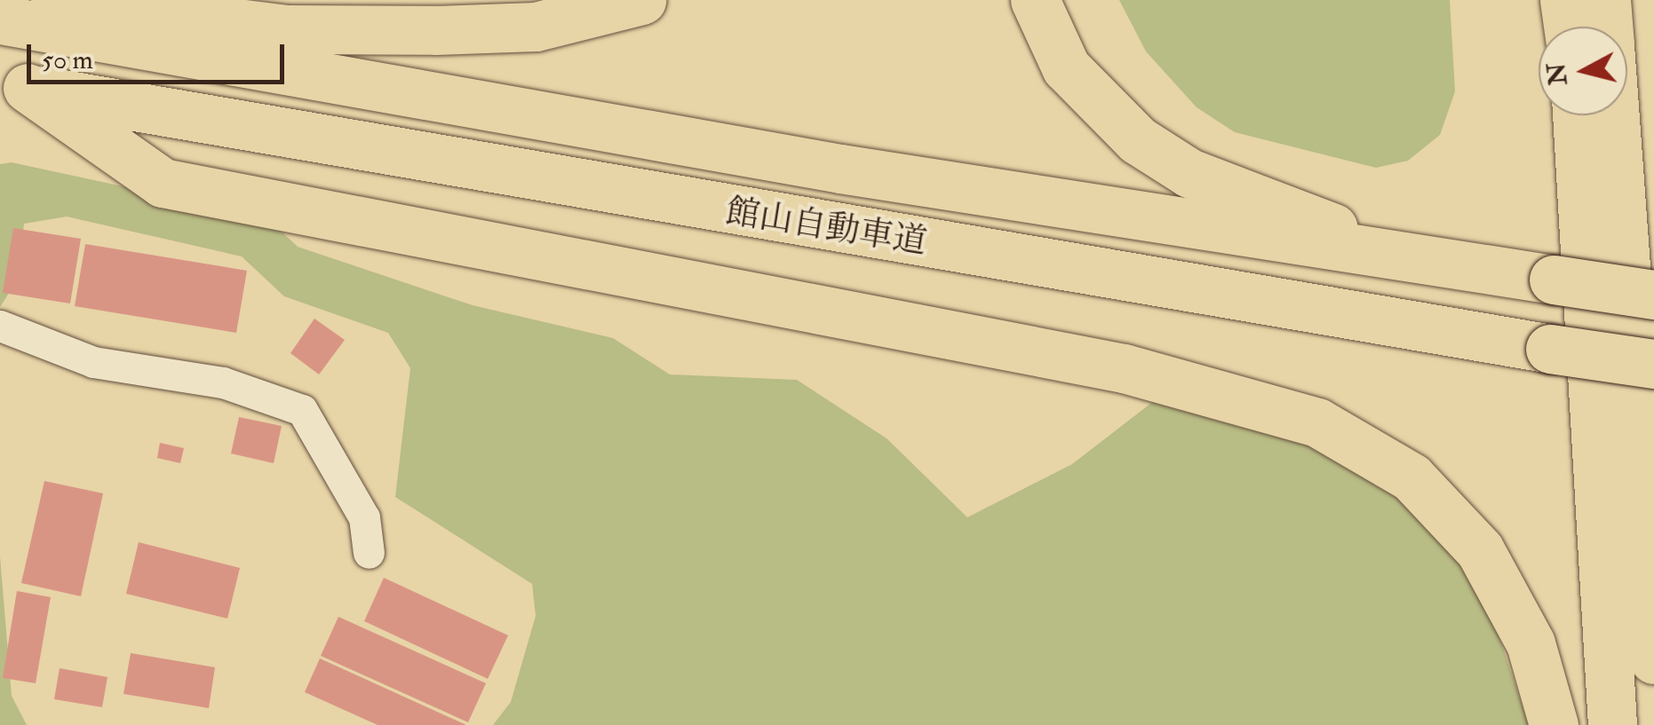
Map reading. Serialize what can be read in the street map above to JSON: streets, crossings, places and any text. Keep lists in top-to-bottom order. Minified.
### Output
{"streets":{"highway":["館山自動車道"]},"scale_bar":"50 m","north":"left"}
